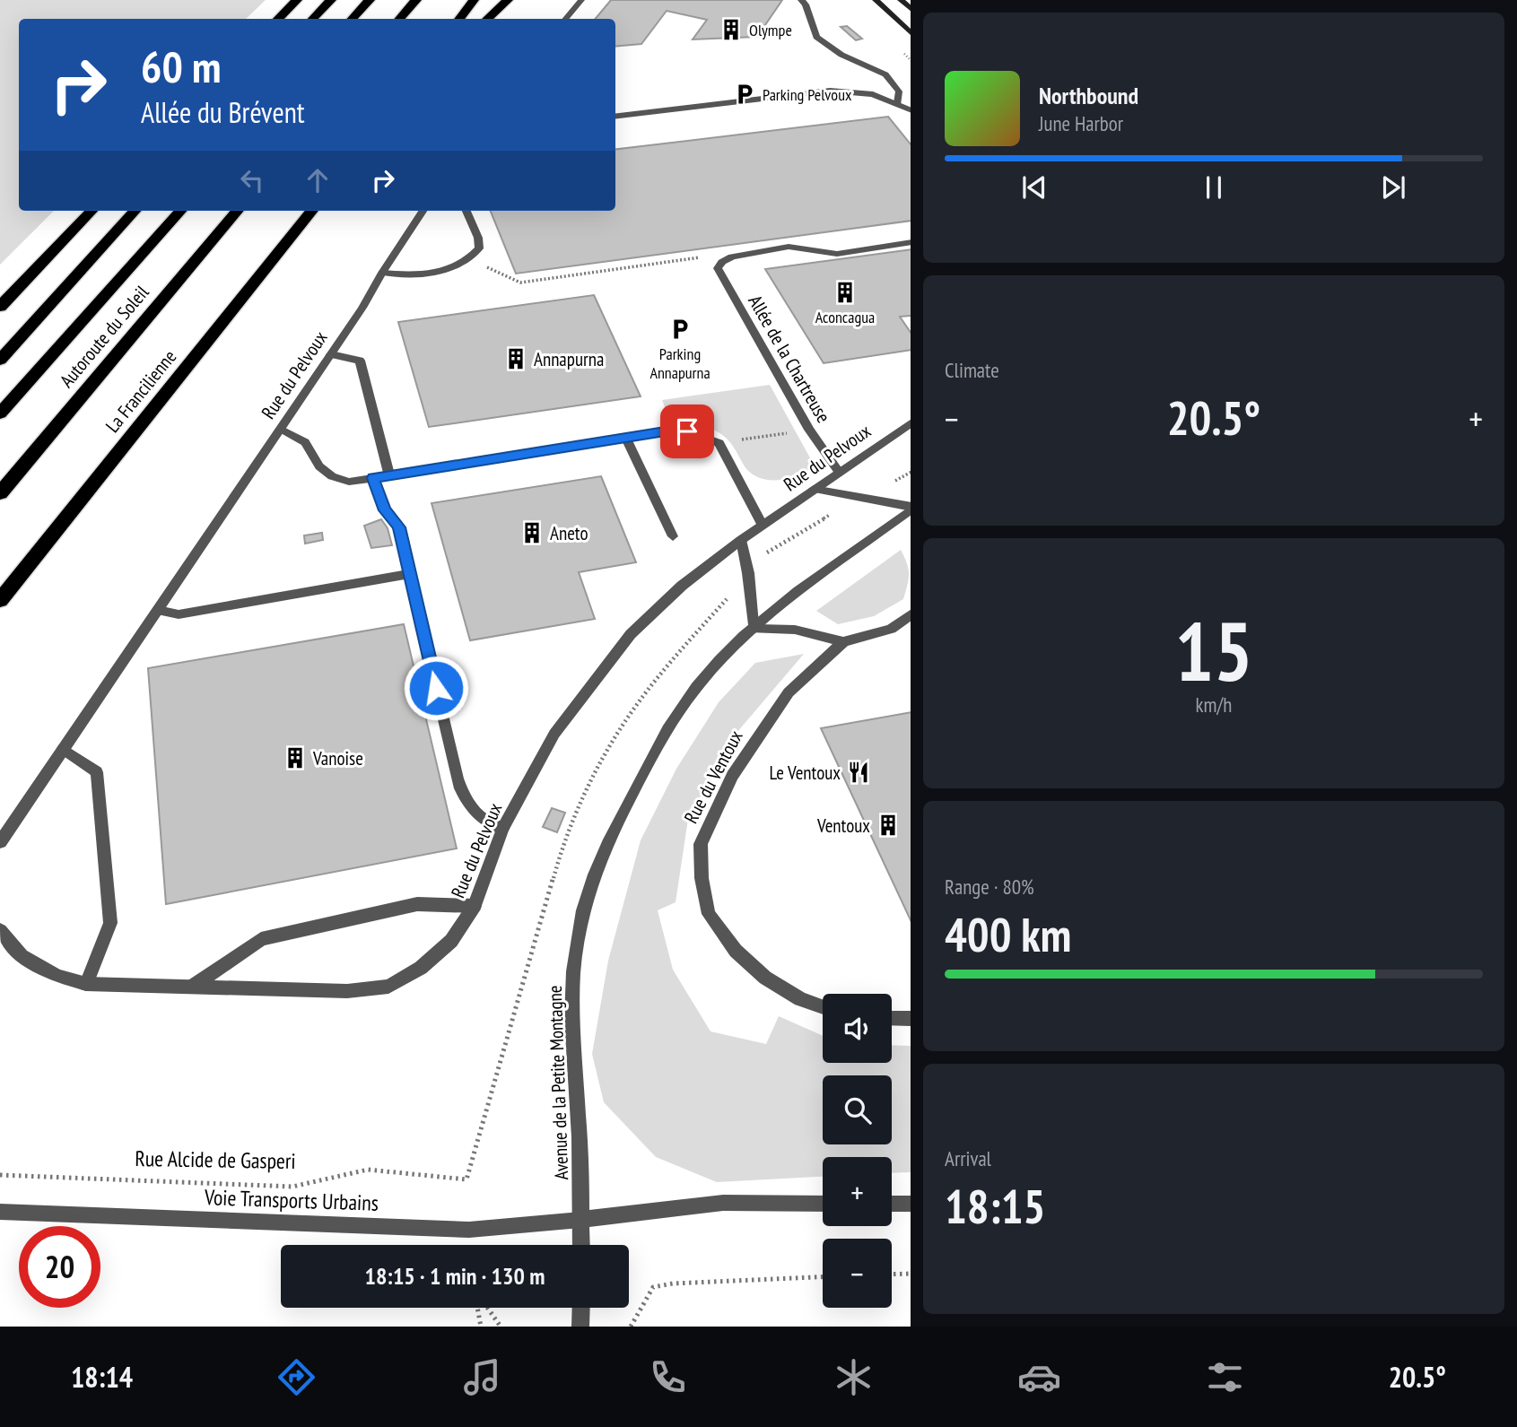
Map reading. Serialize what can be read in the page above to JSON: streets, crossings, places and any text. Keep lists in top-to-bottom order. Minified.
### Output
{"streets":{"highway":["Autoroute du Soleil","La Francilienne"],"street":["Allée de la Chartreuse","Rue du Pelvoux","Rue du Ventoux","Avenue de la Petite Montagne","Voie Transports Urbains"],"path":["Rue Alcide de Gasperi"]},"crossings":[["Allée de la Chartreuse","Rue du Pelvoux"],["Avenue de la Petite Montagne","Voie Transports Urbains"]],"places":{"building":["Olympe","Aconcagua","Annapurna","Aneto","Vanoise","Ventoux"],"parking":["Parking Pelvoux","Parking Annapurna"],"restaurant":["Le Ventoux"]},"page":{"turn":["60 m","Allée du Brévent"],"song":["Northbound","June Harbor"],"tile":["Climate",["15","km/h"],["Range · 80%","400 km"],["Arrival","18:15"]],"heat":["−","20.5°","+"],"map_buttons":["+","−"],"limit":"20","trip":"18:15 · 1 min · 130 m","tabs":["18:14","20.5°"]}}
